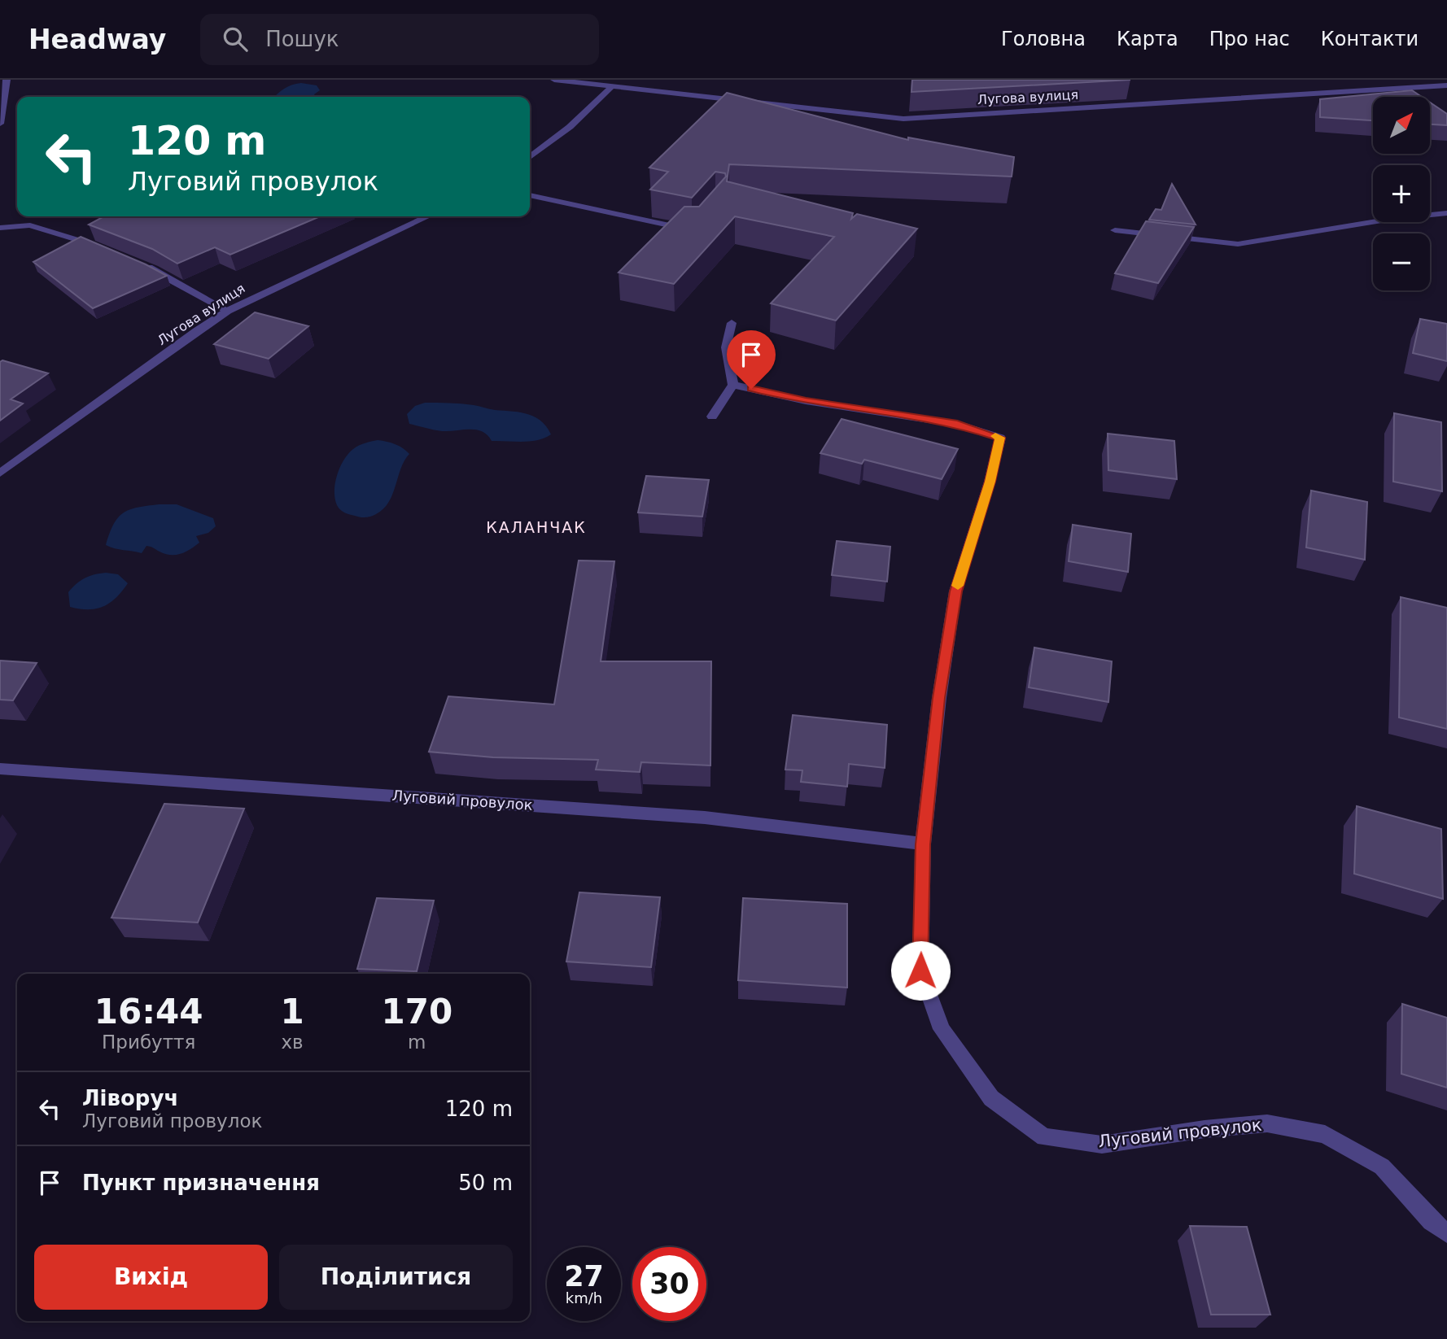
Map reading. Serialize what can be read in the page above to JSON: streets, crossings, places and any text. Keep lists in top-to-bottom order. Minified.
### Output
{"streets":{"street":["Лугова вулиця","Луговий провулок"]},"districts":["КАЛАНЧАК"],"north":"top right","page":{"header":"Headway","search":"Пошук","nav":["Головна","Карта","Про нас","Контакти"],"map_buttons":["+","−"],"turn":["120 m","Луговий провулок"],"eta":["16:44","Прибуття","1","хв","170","m"],"list":[{"name":"Ліворуч","note":"Луговий провулок","value":"120 m"},{"name":"Пункт призначення","value":"50 m"}],"buttons":["Вихід","Поділитися"],"speed":"27 km/h","limit":"30"}}
